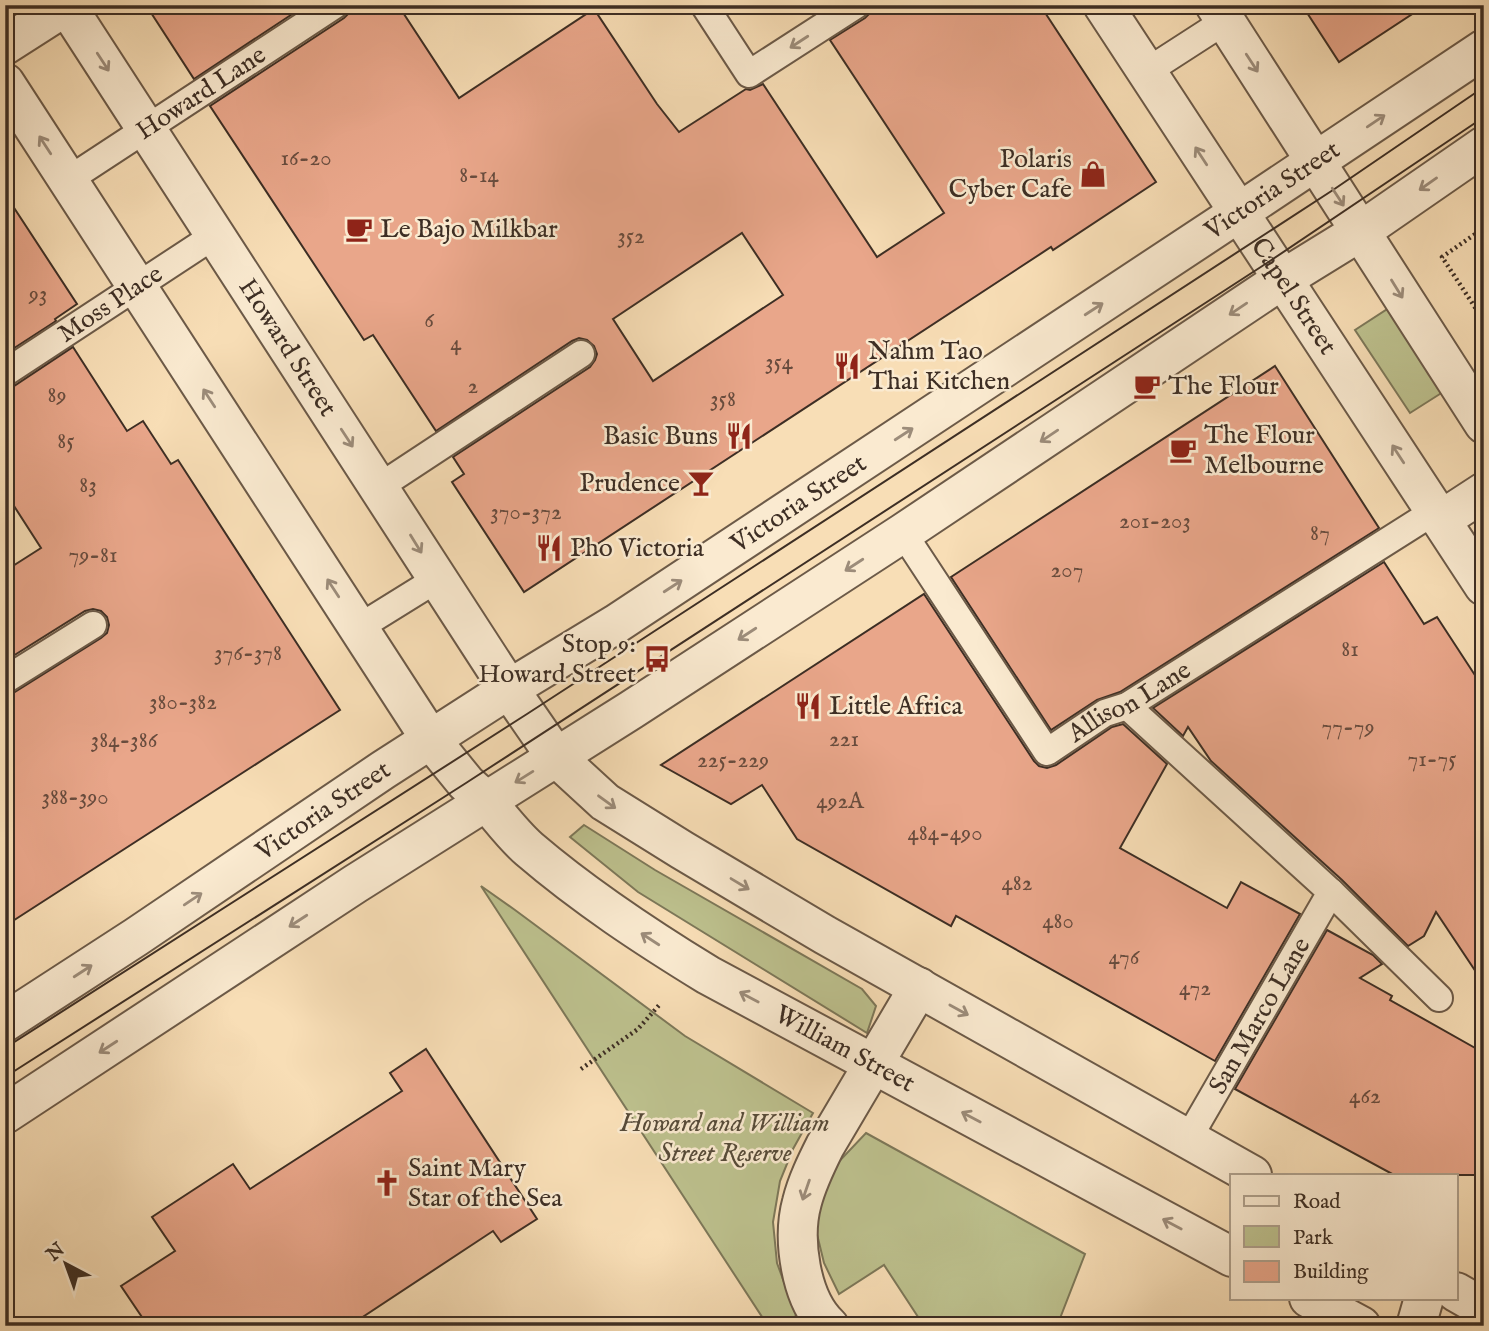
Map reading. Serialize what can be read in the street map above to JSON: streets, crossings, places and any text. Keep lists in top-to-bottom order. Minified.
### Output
{"streets":{"street":["Victoria Street","Capel Street","Howard Street","William Street"],"lane":["Howard Lane","Moss Place","Allison Lane","San Marco Lane"]},"crossings":[["Howard Lane","Howard Street"],["Victoria Street","Capel Street"],["Victoria Street","Howard Street"],["Victoria Street","William Street"],["Capel Street","Allison Lane"],["Moss Place","Howard Street"]],"parks":["Howard and William Street Reserve"],"places":{"shop":["Polaris Cyber Cafe"],"cafe":["Le Bajo Milkbar","The Flour","The Flour Melbourne"],"restaurant":["Nahm Tao Thai Kitchen","Basic Buns","Pho Victoria","Little Africa"],"bar":["Prudence"],"bus stop":["Stop 9: Howard Street"],"church":["Saint Mary Star of the Sea"]},"house_numbers":["16-20","8-14","352","93","6","4","354","2","89","358","85","83","370-372","201-203","87","79-81","207","81","376-378","380-382","77-79","221","384-386","71-75","225-229","388-390","492A","484-490","482","480","476","472","462"],"legend":["Road","Park","Building"],"north":"top left"}
